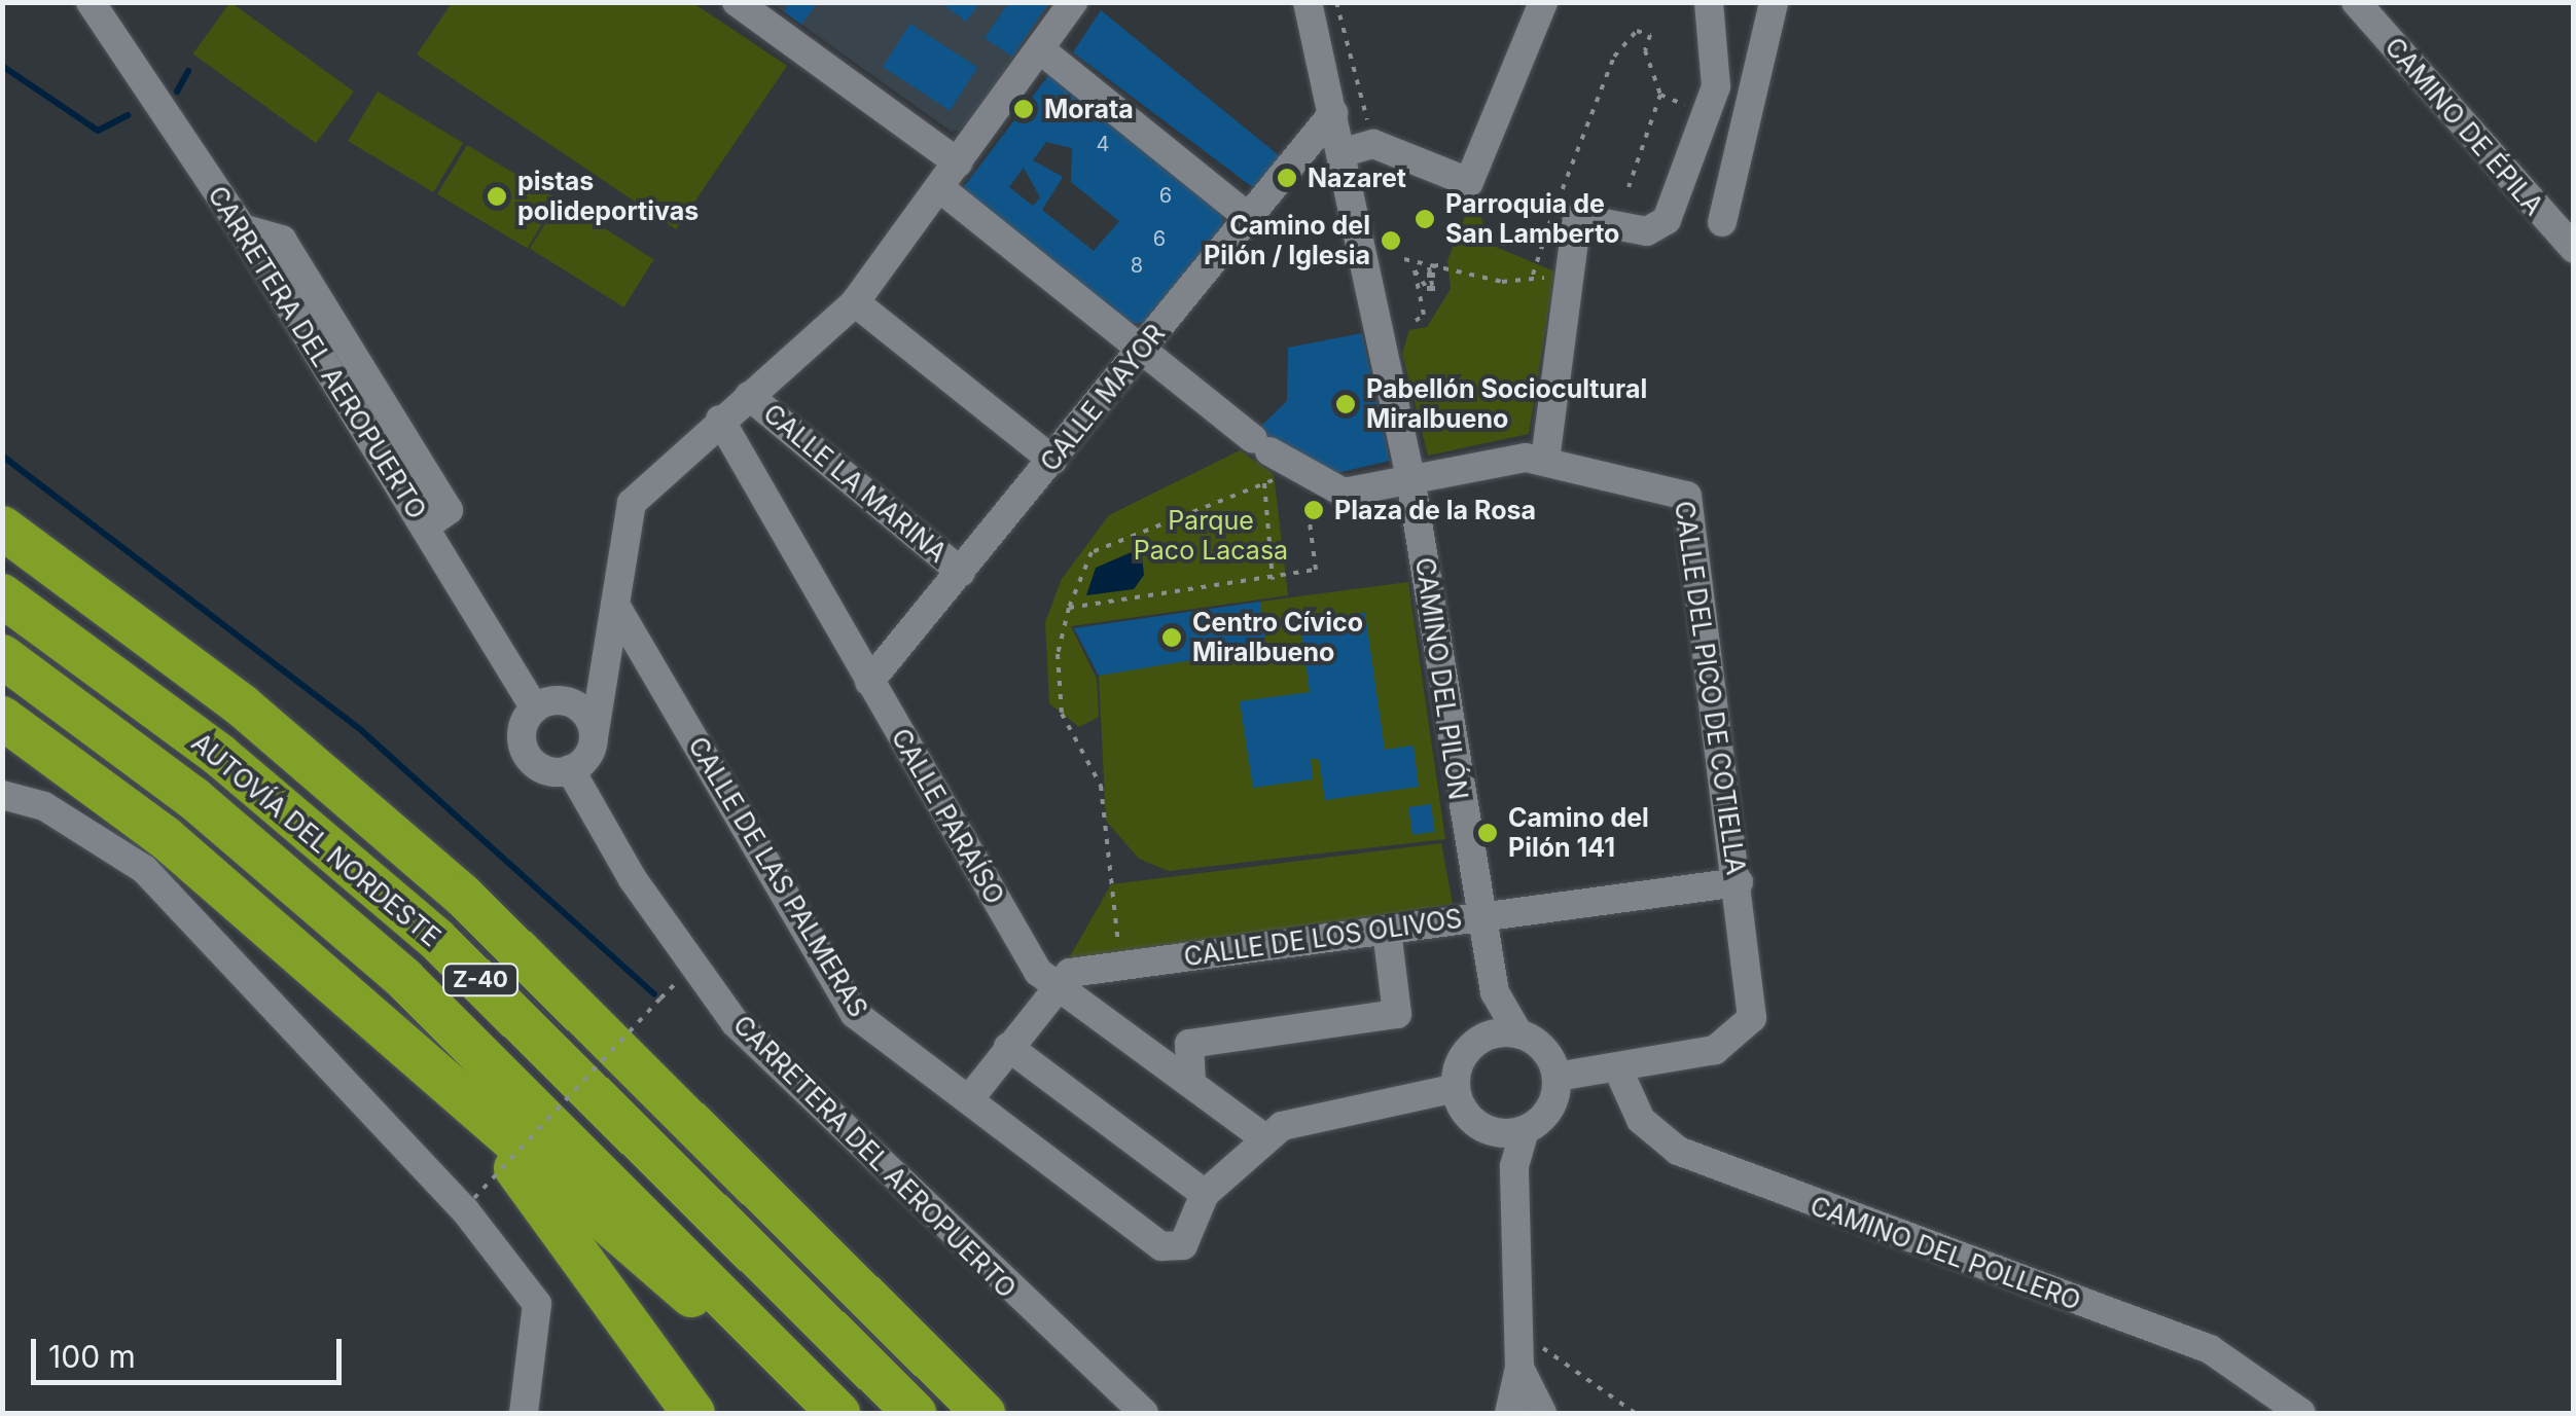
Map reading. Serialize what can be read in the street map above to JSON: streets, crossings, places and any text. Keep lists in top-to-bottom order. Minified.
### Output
{"streets":{"highway":["AUTOVÍA DEL NORDESTE","Z-40"],"street":["CAMINO DE ÉPILA","CARRETERA DEL AEROPUERTO","CALLE MAYOR","CALLE LA MARINA","CAMINO DEL PILÓN","CALLE DEL PICO DE COTIELLA","CALLE PARAÍSO","CALLE DE LAS PALMERAS","CALLE DE LOS OLIVOS","CAMINO DEL POLLERO"]},"crossings":[["CALLE MAYOR","CALLE LA MARINA"],["CALLE MAYOR","CAMINO DEL PILÓN"],["CALLE MAYOR","CALLE PARAÍSO"],["CAMINO DEL PILÓN","CALLE DEL PICO DE COTIELLA"],["CAMINO DEL PILÓN","CALLE DE LOS OLIVOS"],["CALLE DEL PICO DE COTIELLA","CALLE DE LOS OLIVOS"],["CALLE DEL PICO DE COTIELLA","CAMINO DEL POLLERO"],["CALLE PARAÍSO","CALLE DE LOS OLIVOS"]],"parks":["Parque Paco Lacasa"],"places":["Morata","Nazaret","pistas polideportivas","Parroquia de San Lamberto","Camino del Pilón / Iglesia","Pabellón Sociocultural Miralbueno","Plaza de la Rosa","Centro Cívico Miralbueno","Camino del Pilón 141"],"house_numbers":["4","6","6","8"],"scale_bar":"100 m"}
